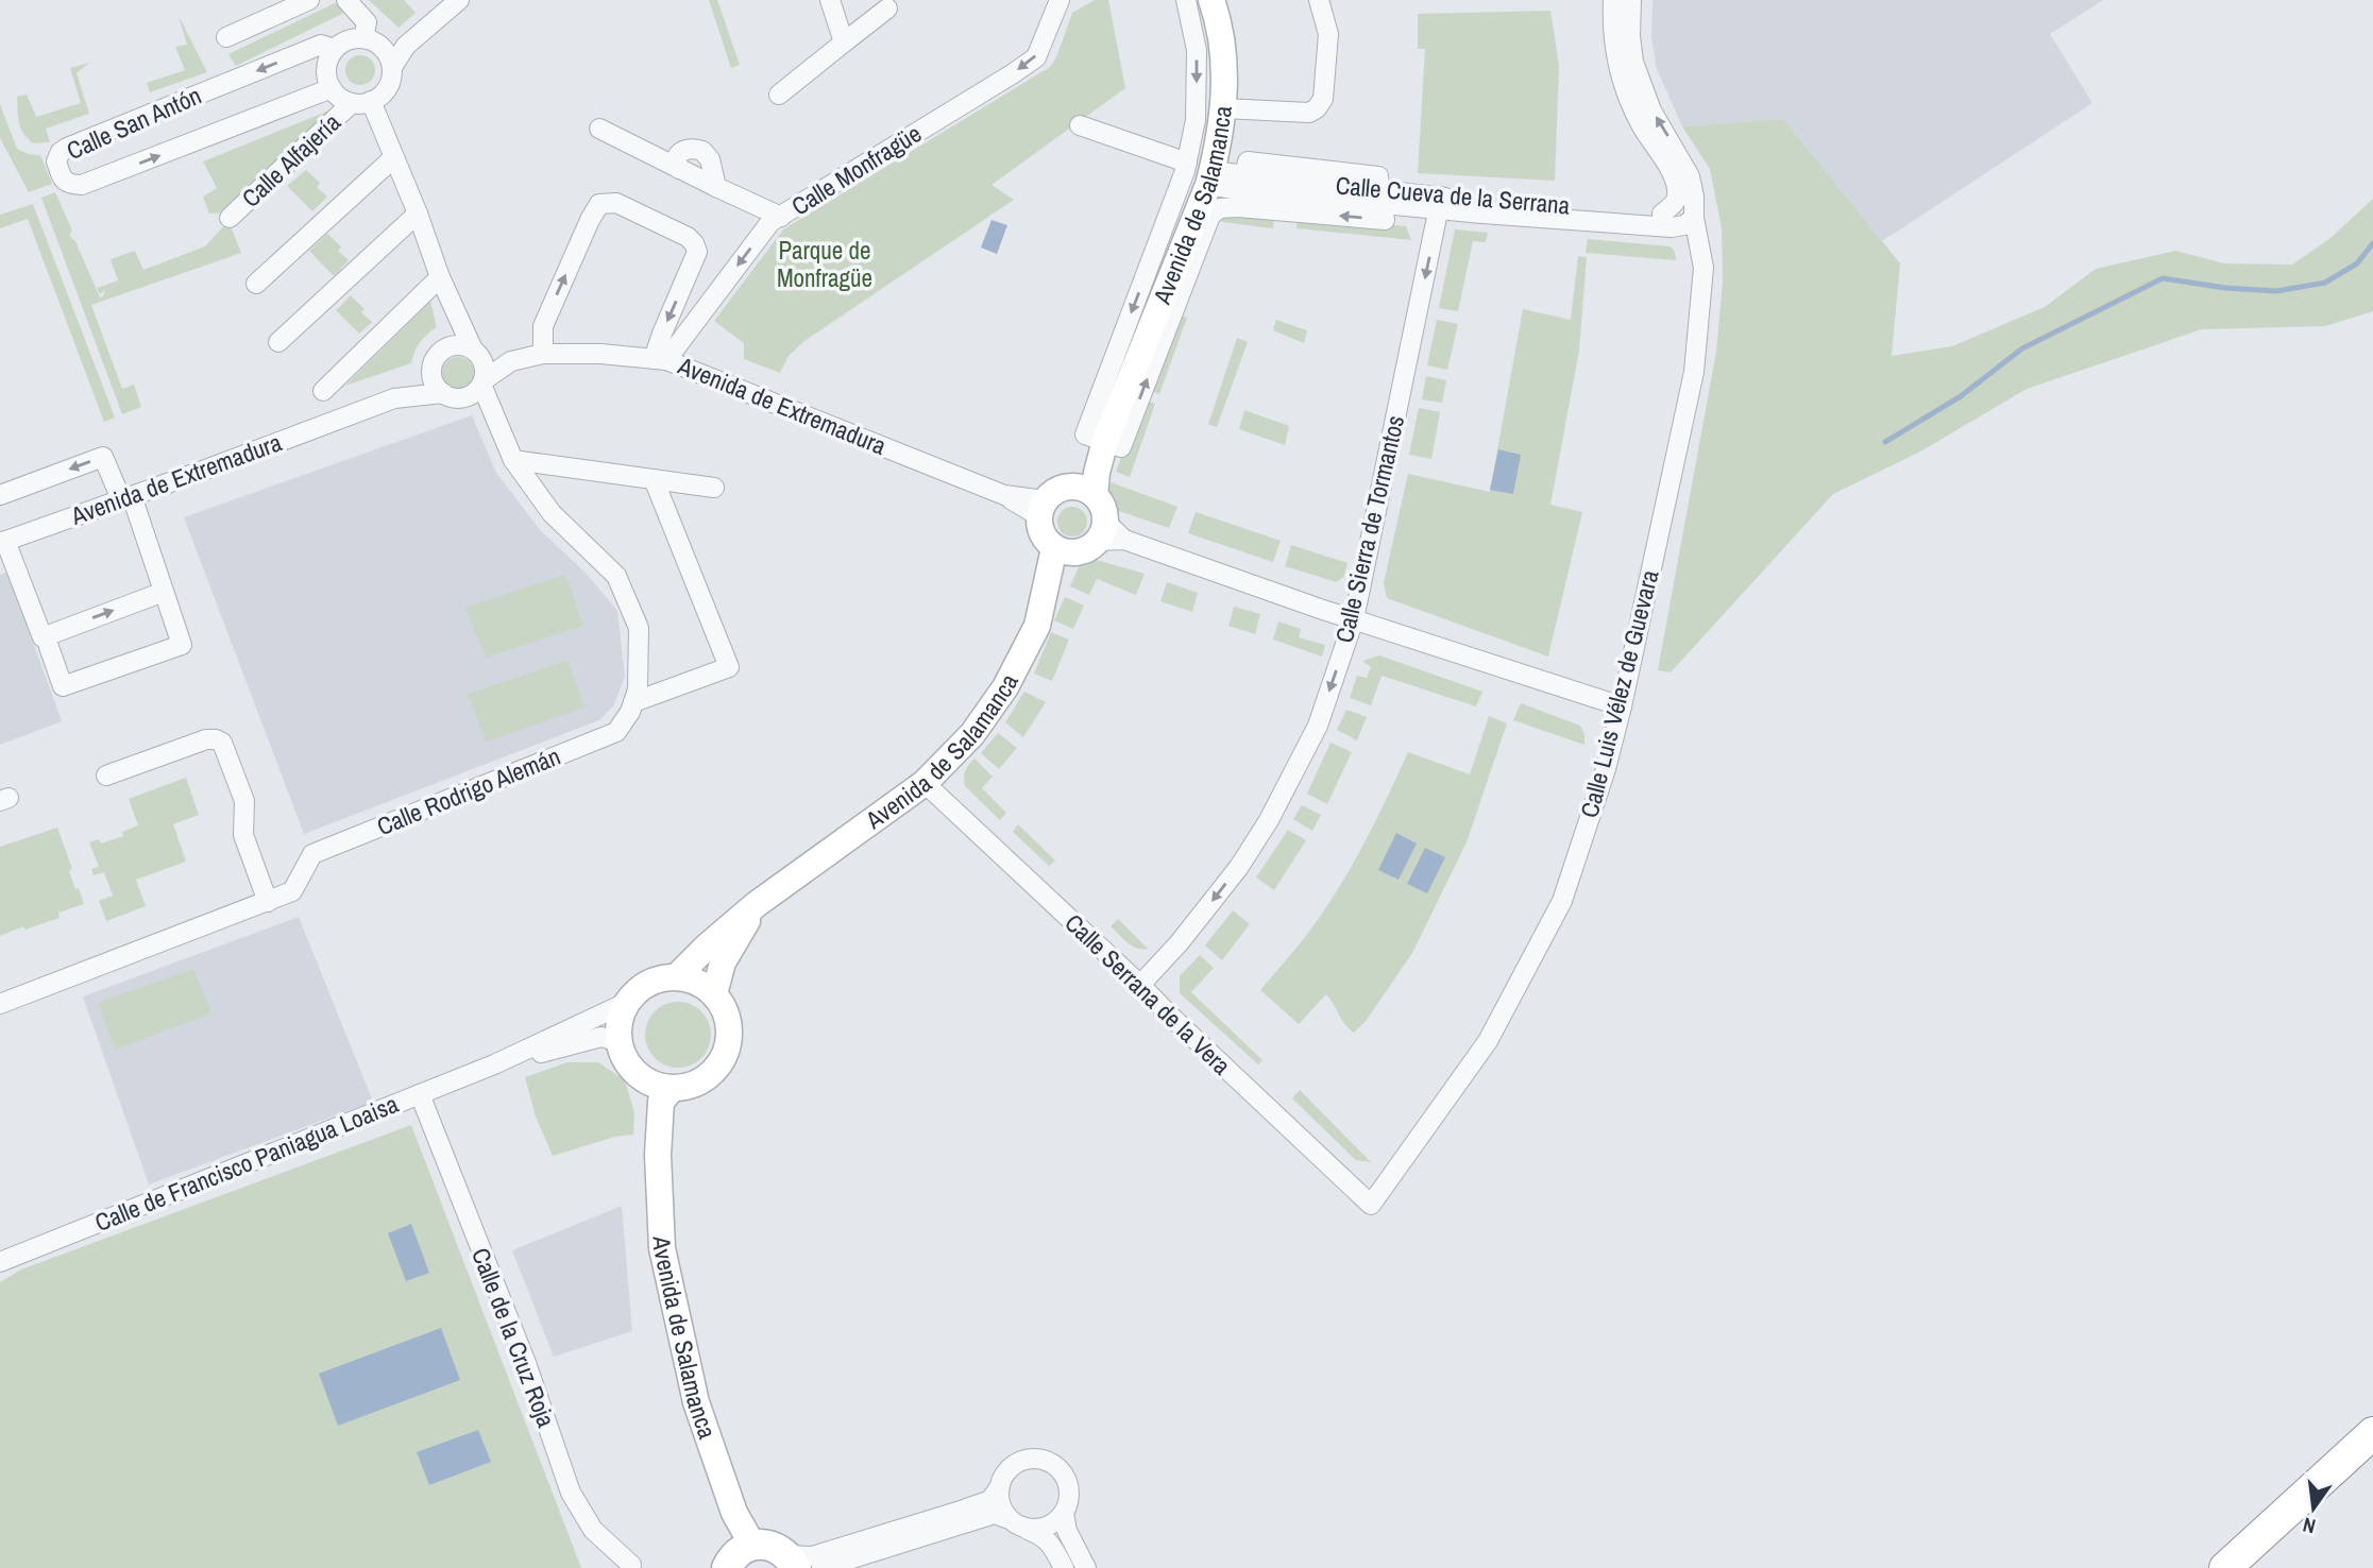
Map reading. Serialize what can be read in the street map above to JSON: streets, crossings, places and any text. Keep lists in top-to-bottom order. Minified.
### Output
{"streets":{"main road":["Avenida de Salamanca"],"street":["Calle San Antón","Calle Alfajería","Calle Monfragüe","Calle Cueva de la Serrana","Avenida de Extremadura","Calle Sierra de Tormantos","Calle Luis Vélez de Guevara","Calle Rodrigo Alemán","Calle Serrana de la Vera","Calle de Francisco Paniagua Loaisa","Calle de la Cruz Roja"]},"crossings":[["Calle San Antón","Calle Alfajería"],["Calle Monfragüe","Avenida de Extremadura"],["Calle Cueva de la Serrana","Calle Sierra de Tormantos"],["Calle Cueva de la Serrana","Calle Luis Vélez de Guevara"],["Avenida de Salamanca","Avenida de Extremadura"],["Avenida de Salamanca","Calle Serrana de la Vera"],["Avenida de Extremadura","Calle Rodrigo Alemán"],["Calle Sierra de Tormantos","Calle Serrana de la Vera"],["Calle Luis Vélez de Guevara","Calle Serrana de la Vera"],["Calle de Francisco Paniagua Loaisa","Calle de la Cruz Roja"]],"one_way":["Calle Monfragüe","Calle Sierra de Tormantos"],"parks":["Parque de Monfragüe"],"north":"bottom"}
